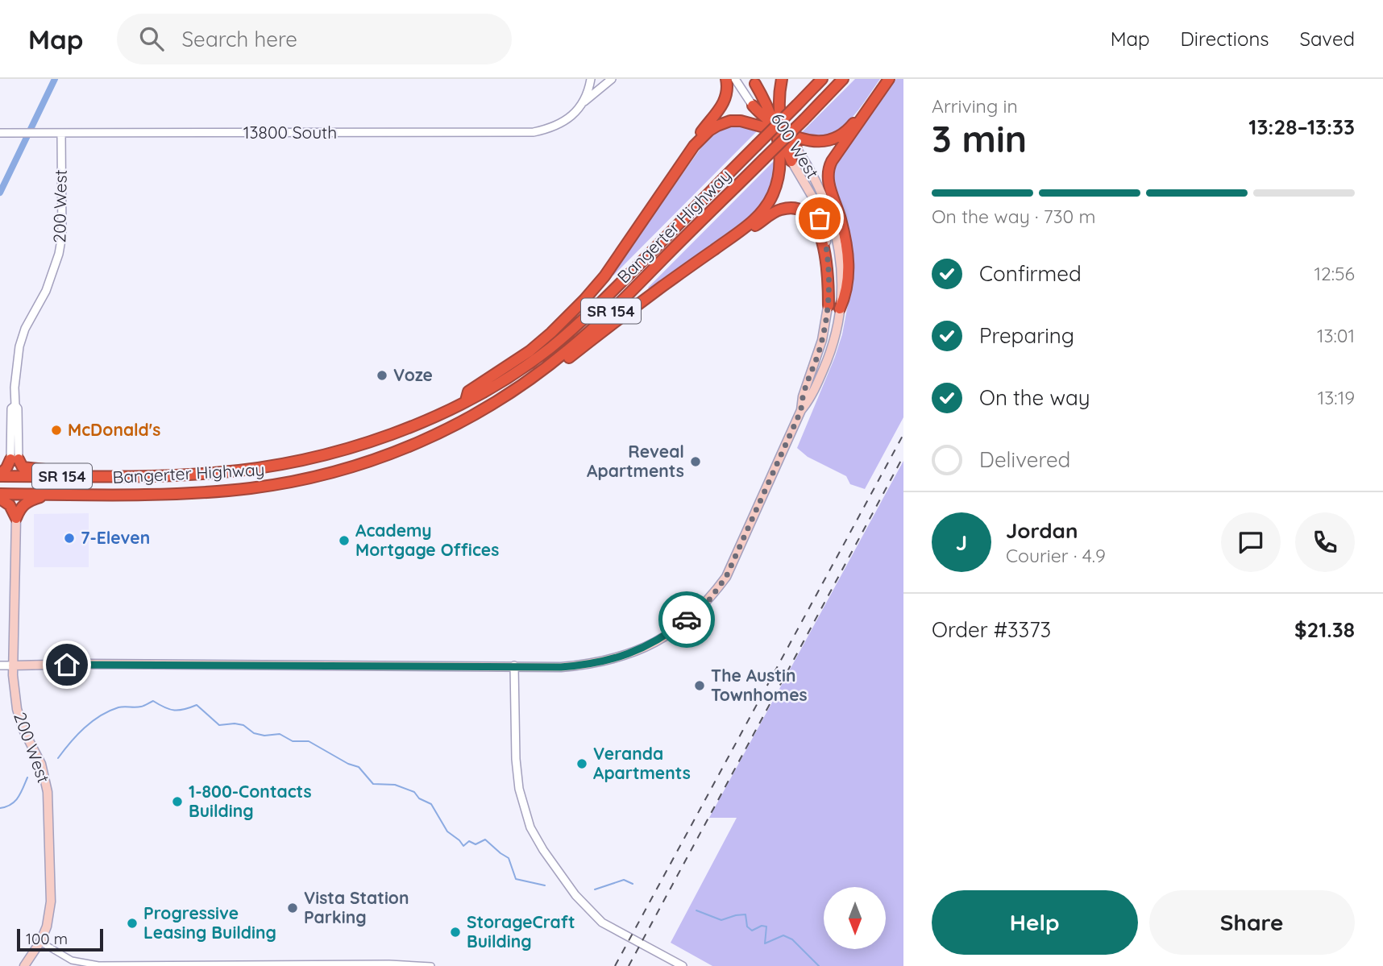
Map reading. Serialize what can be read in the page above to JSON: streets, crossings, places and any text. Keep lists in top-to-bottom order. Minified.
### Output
{"streets":{"highway":["Bangerter Highway","SR 154"],"main road":["600 West","200 West"],"street":["13800 South"]},"crossings":[["13800 South","200 West"],["600 West","200 West"]],"places":["Voze","McDonald's","Reveal Apartments","7-Eleven","Academy Mortgage Offices","The Austin Townhomes","Veranda Apartments","1-800-Contacts Building","Vista Station Parking","Progressive Leasing Building","StorageCraft Building"],"scale_bar":"100 m","north":"bottom","page":{"header":"Map","search":"Search here","nav":["Map","Directions","Saved"],"heading":["3 min","Arriving in","13:28–13:33"],"panel":["Jordan","Courier · 4.9","Order #3373","$21.38"],"bar":"On the way · 730 m","list":[["Confirmed","12:56"],["Preparing","13:01"],["On the way","13:19"],"Delivered"],"round":"J","buttons":["Help","Share"],"scale":"100 m"}}
